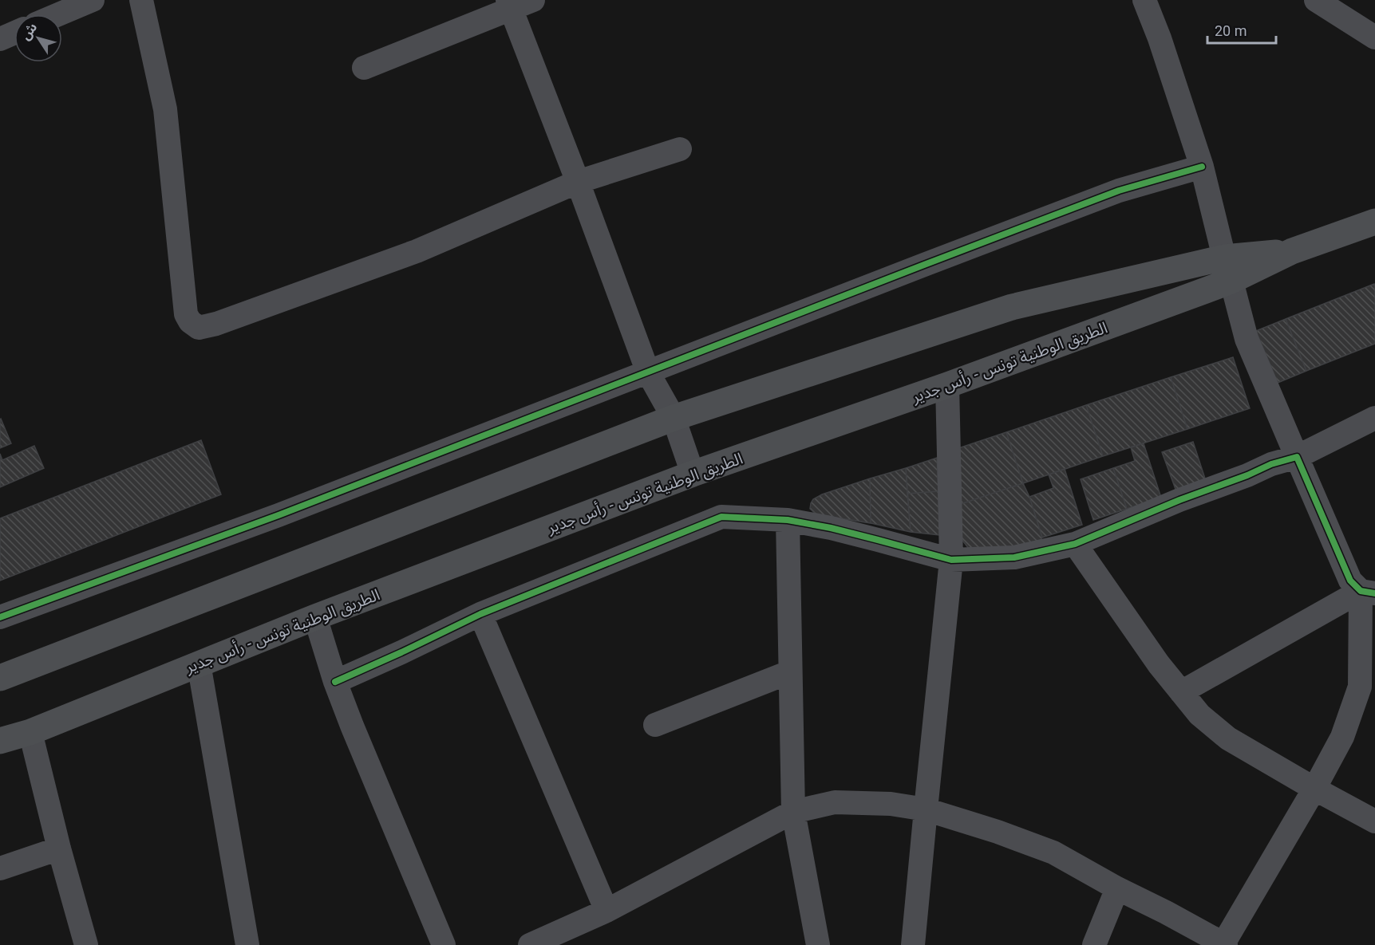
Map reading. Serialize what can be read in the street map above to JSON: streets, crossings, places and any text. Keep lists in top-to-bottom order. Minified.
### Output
{"streets":{"main road":["الطريق الوطنية تونس - رأس جدير"]},"scale_bar":"20 m","north":"top left"}
